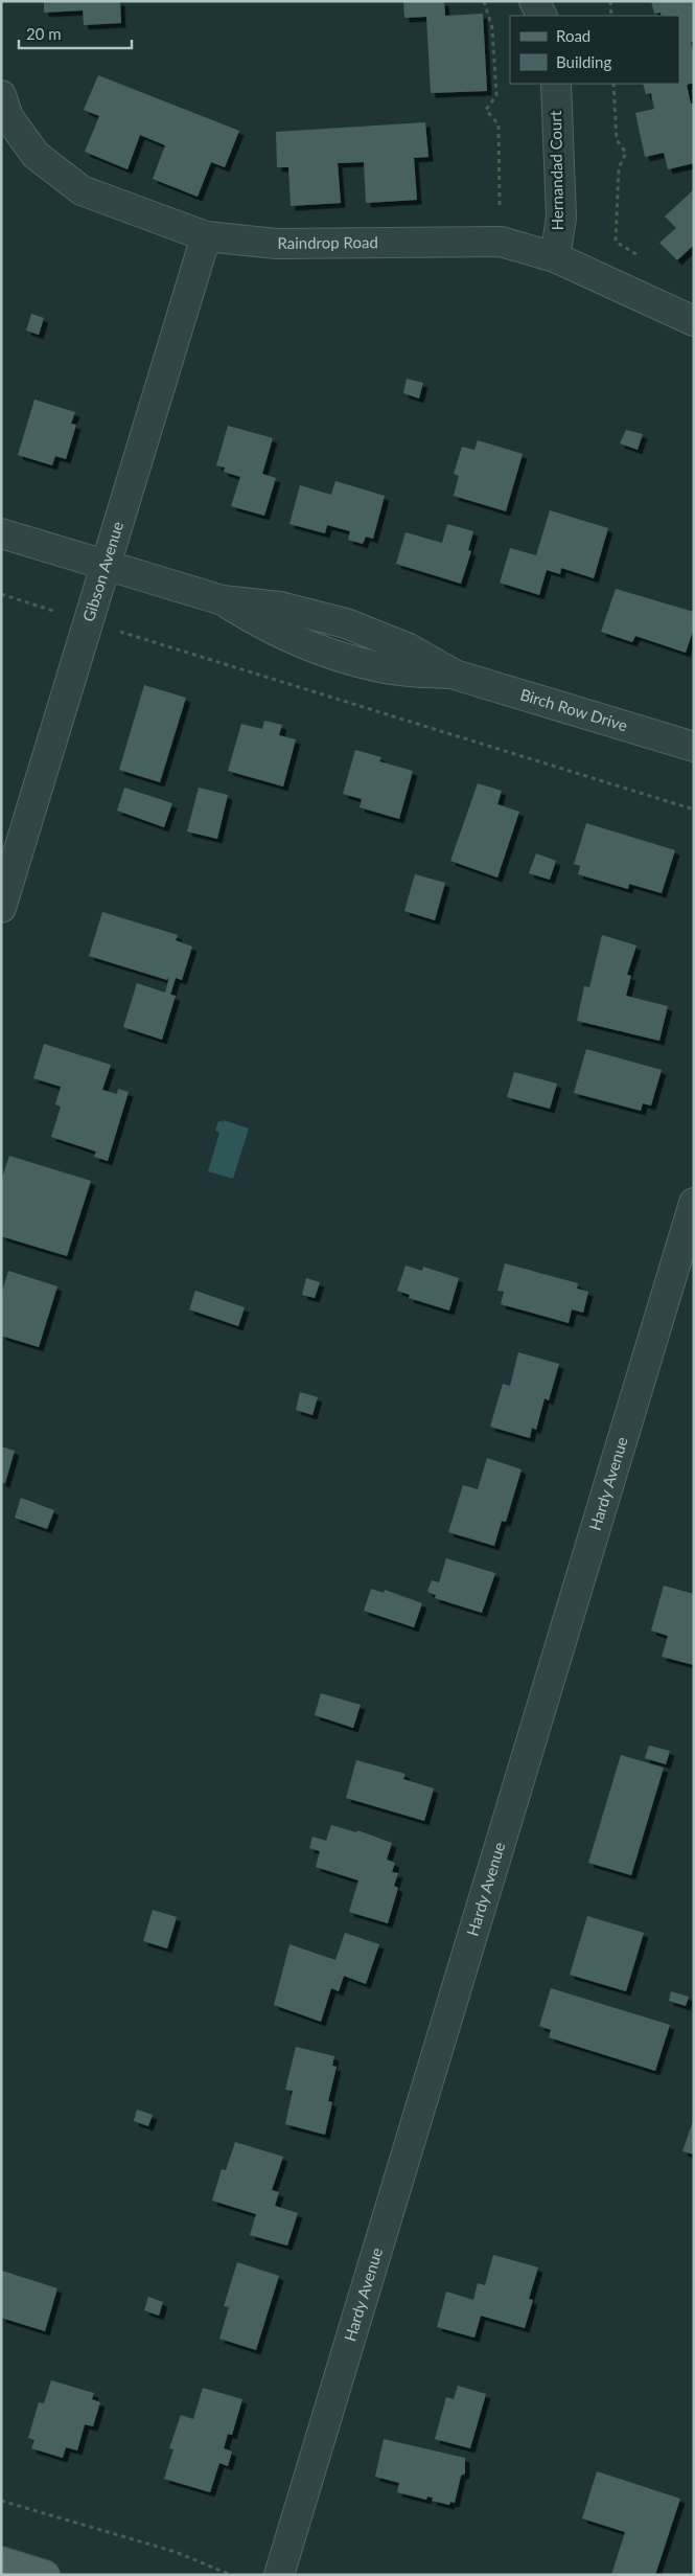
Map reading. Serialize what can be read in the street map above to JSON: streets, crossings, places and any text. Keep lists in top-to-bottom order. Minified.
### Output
{"streets":{"street":["Hernandad Court","Raindrop Road","Gibson Avenue","Birch Row Drive","Hardy Avenue"]},"crossings":[["Hernandad Court","Raindrop Road"],["Raindrop Road","Gibson Avenue"],["Gibson Avenue","Birch Row Drive"]],"legend":["Road","Building"],"scale_bar":"20 m"}
